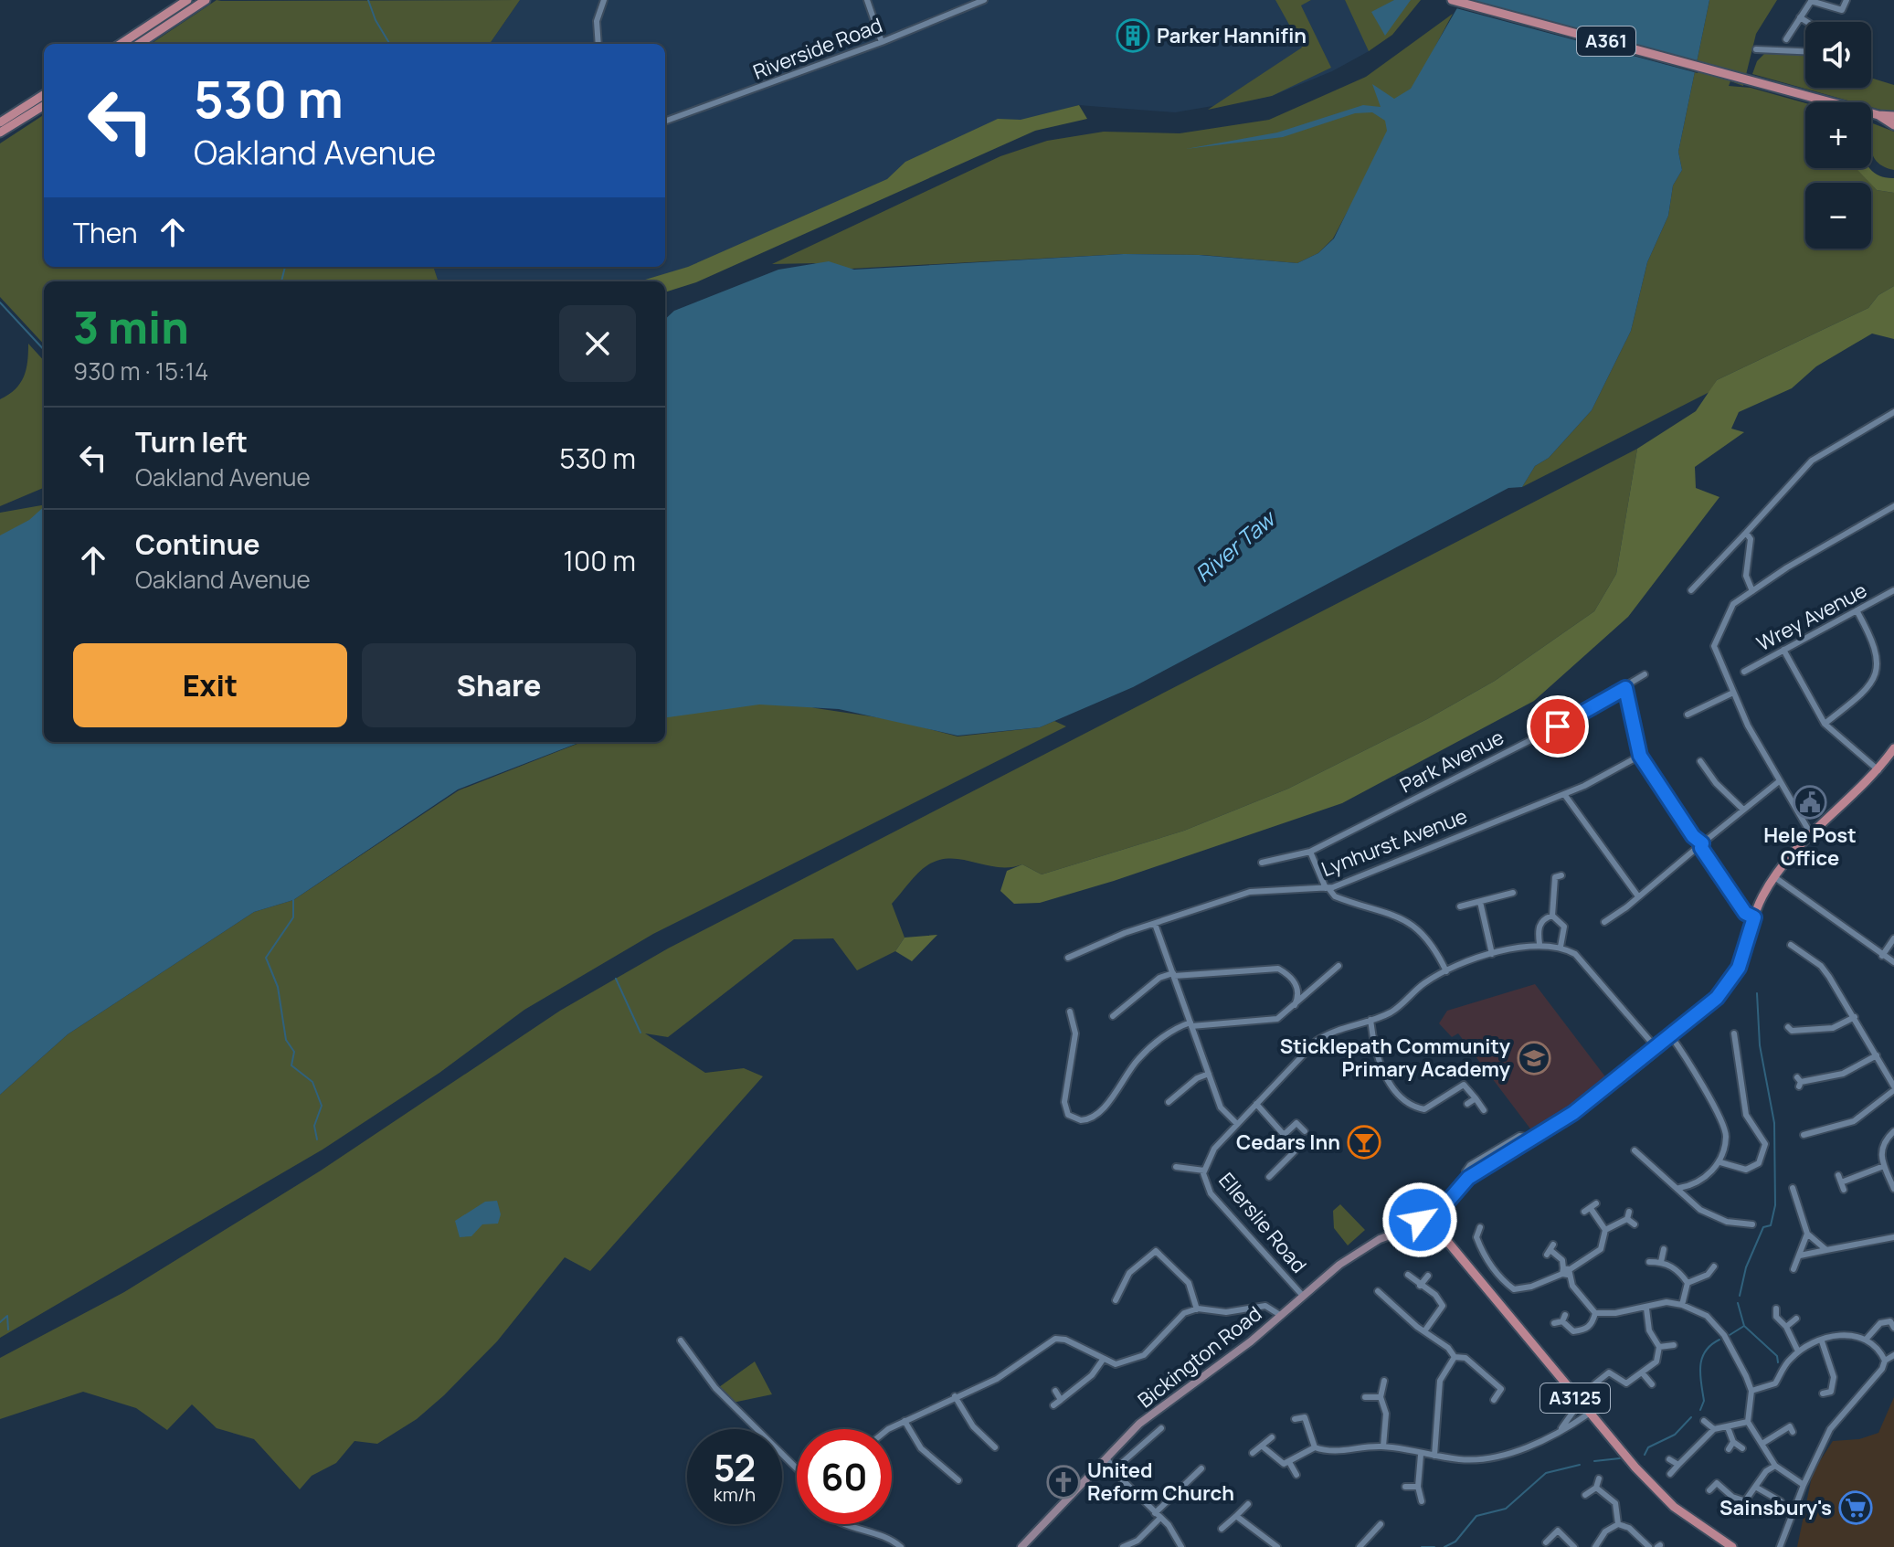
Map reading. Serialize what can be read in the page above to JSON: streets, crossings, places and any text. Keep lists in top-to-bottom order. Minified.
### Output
{"streets":{"main road":["A361","Bickington Road","A3125"],"street":["Riverside Road","Wrey Avenue","Park Avenue","Lynhurst Avenue","Ellerslie Road"]},"crossings":[["Ellerslie Road","Bickington Road"],["Bickington Road","A3125"]],"water":["River Taw"],"places":{"building":["Parker Hannifin"],"public building":["Hele Post Office"],"school or university":["Sticklepath Community Primary Academy"],"bar":["Cedars Inn"],"church":["United Reform Church"],"supermarket":["Sainsbury's"]},"page":{"map_buttons":["+","−"],"turn":["530 m","Oakland Avenue"],"then":"Then","heading":["3 min","930 m · 15:14"],"list":[{"name":"Turn left","note":"Oakland Avenue","value":"530 m"},{"name":"Continue","note":"Oakland Avenue","value":"100 m"}],"buttons":["Exit","Share"],"speed":"52 km/h","limit":"60"}}
